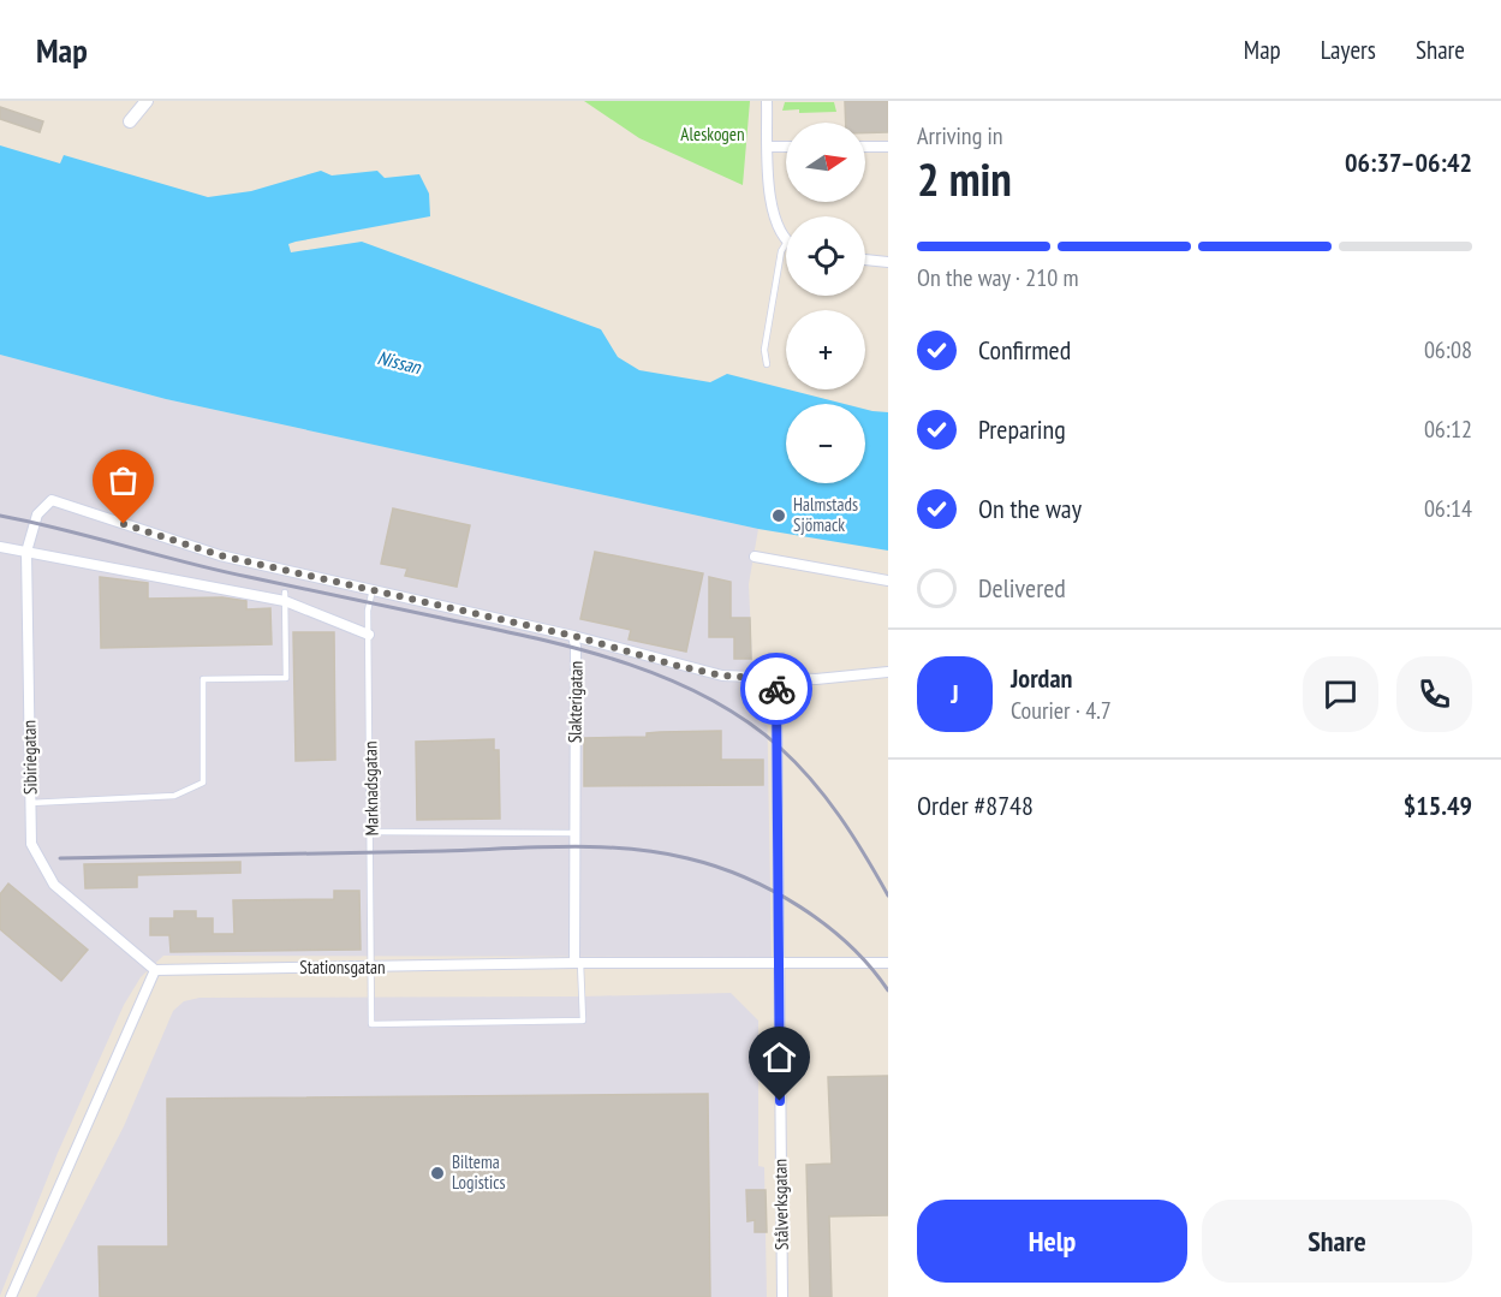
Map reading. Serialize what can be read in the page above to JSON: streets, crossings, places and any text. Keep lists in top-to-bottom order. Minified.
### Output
{"streets":{"street":["Slakterigatan","Sibiriegatan","Stationsgatan","Stålverksgatan"],"lane":["Marknadsgatan"]},"crossings":[["Slakterigatan","Sibiriegatan"],["Slakterigatan","Marknadsgatan"],["Slakterigatan","Stationsgatan"],["Sibiriegatan","Stationsgatan"],["Marknadsgatan","Stationsgatan"],["Stationsgatan","Stålverksgatan"]],"water":["Nissan"],"parks":["Aleskogen"],"places":["Halmstads Sjömack","Biltema Logistics"],"north":"right","page":{"header":"Map","nav":["Map","Layers","Share"],"heading":["2 min","Arriving in","06:37–06:42"],"panel":["Jordan","Courier · 4.7","Order #8748","$15.49"],"map_buttons":["+","−"],"bar":"On the way · 210 m","list":[["Confirmed","06:08"],["Preparing","06:12"],["On the way","06:14"],"Delivered"],"round":"J","buttons":["Help","Share"]}}
